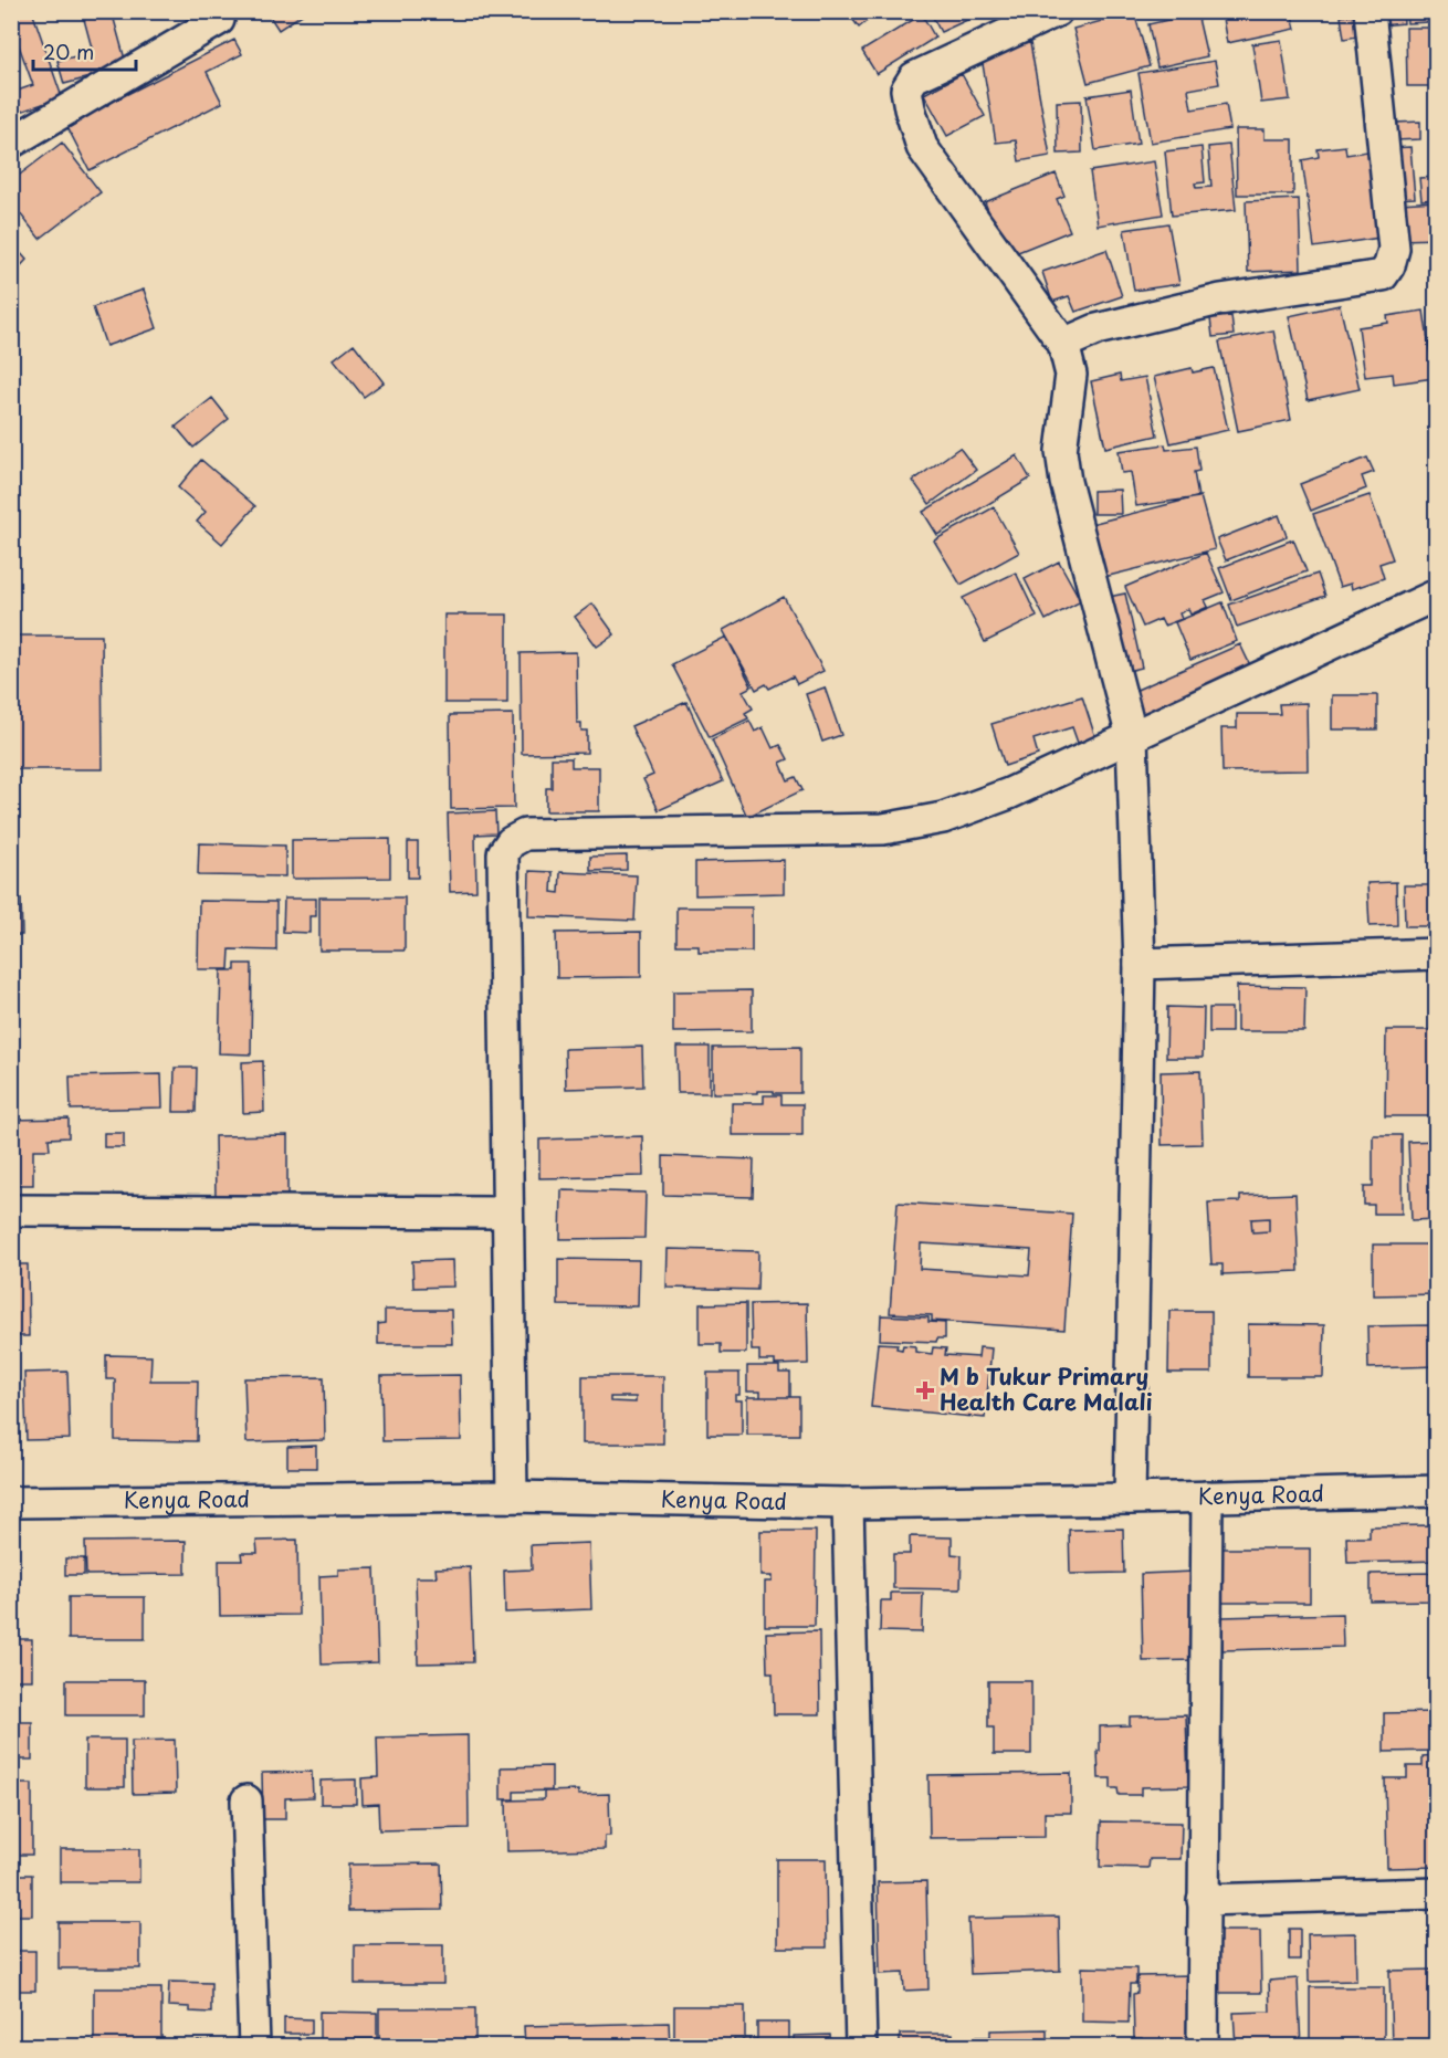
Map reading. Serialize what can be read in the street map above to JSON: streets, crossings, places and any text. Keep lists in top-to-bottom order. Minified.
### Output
{"streets":{"street":["Kenya Road"]},"places":{"health":["M b Tukur Primary Health Care Malali"]},"scale_bar":"20 m"}
